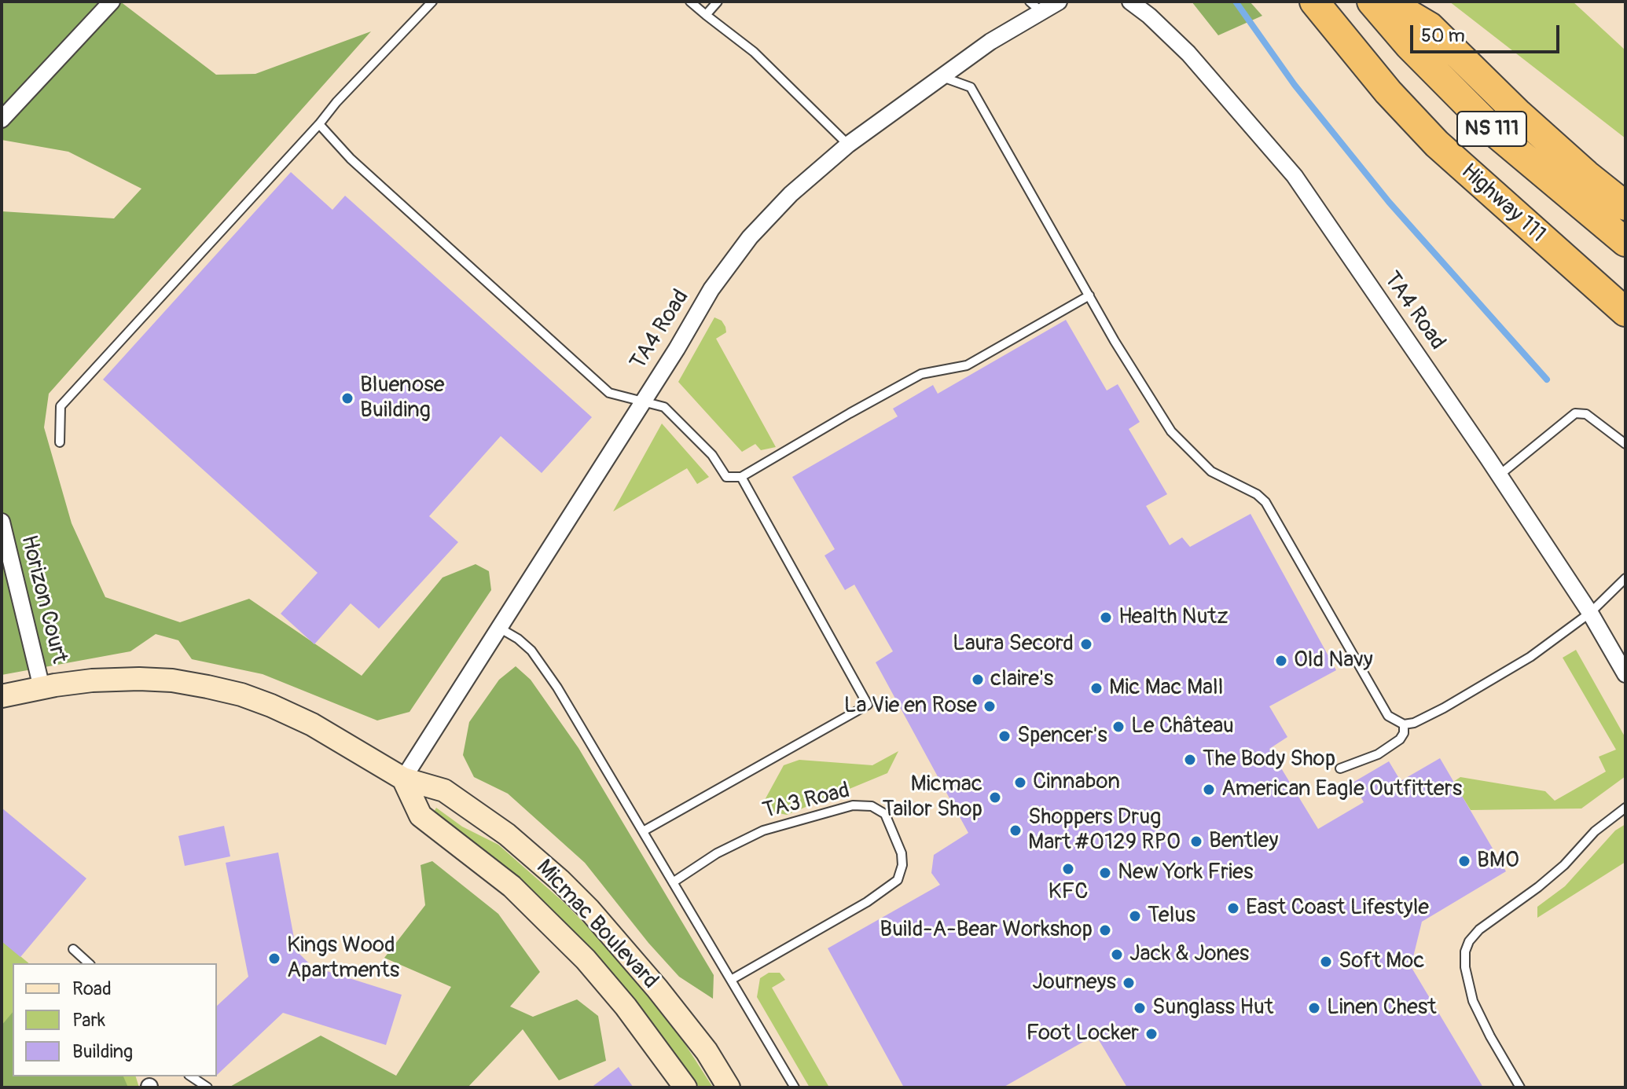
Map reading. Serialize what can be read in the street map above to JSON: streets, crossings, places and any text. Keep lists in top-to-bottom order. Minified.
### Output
{"streets":{"highway":["NS 111","Highway 111"],"street":["TA4 Road","Horizon Court","Micmac Boulevard"],"lane":["TA3 Road"]},"crossings":[["TA4 Road","Micmac Boulevard"],["Horizon Court","Micmac Boulevard"]],"places":["Bluenose Building","Health Nutz","Laura Secord","Old Navy","claire's","Mic Mac Mall","La Vie en Rose","Le Château","Spencer's","The Body Shop","Cinnabon","American Eagle Outfitters","Micmac Tailor Shop","Shoppers Drug Mart #0129 RPO","Bentley","BMO","KFC","New York Fries","East Coast Lifestyle","Telus","Build-A-Bear Workshop","Jack & Jones","Kings Wood Apartments","Soft Moc","Journeys","Sunglass Hut","Linen Chest","Foot Locker"],"legend":["Road","Park","Building"],"scale_bar":"50 m"}
